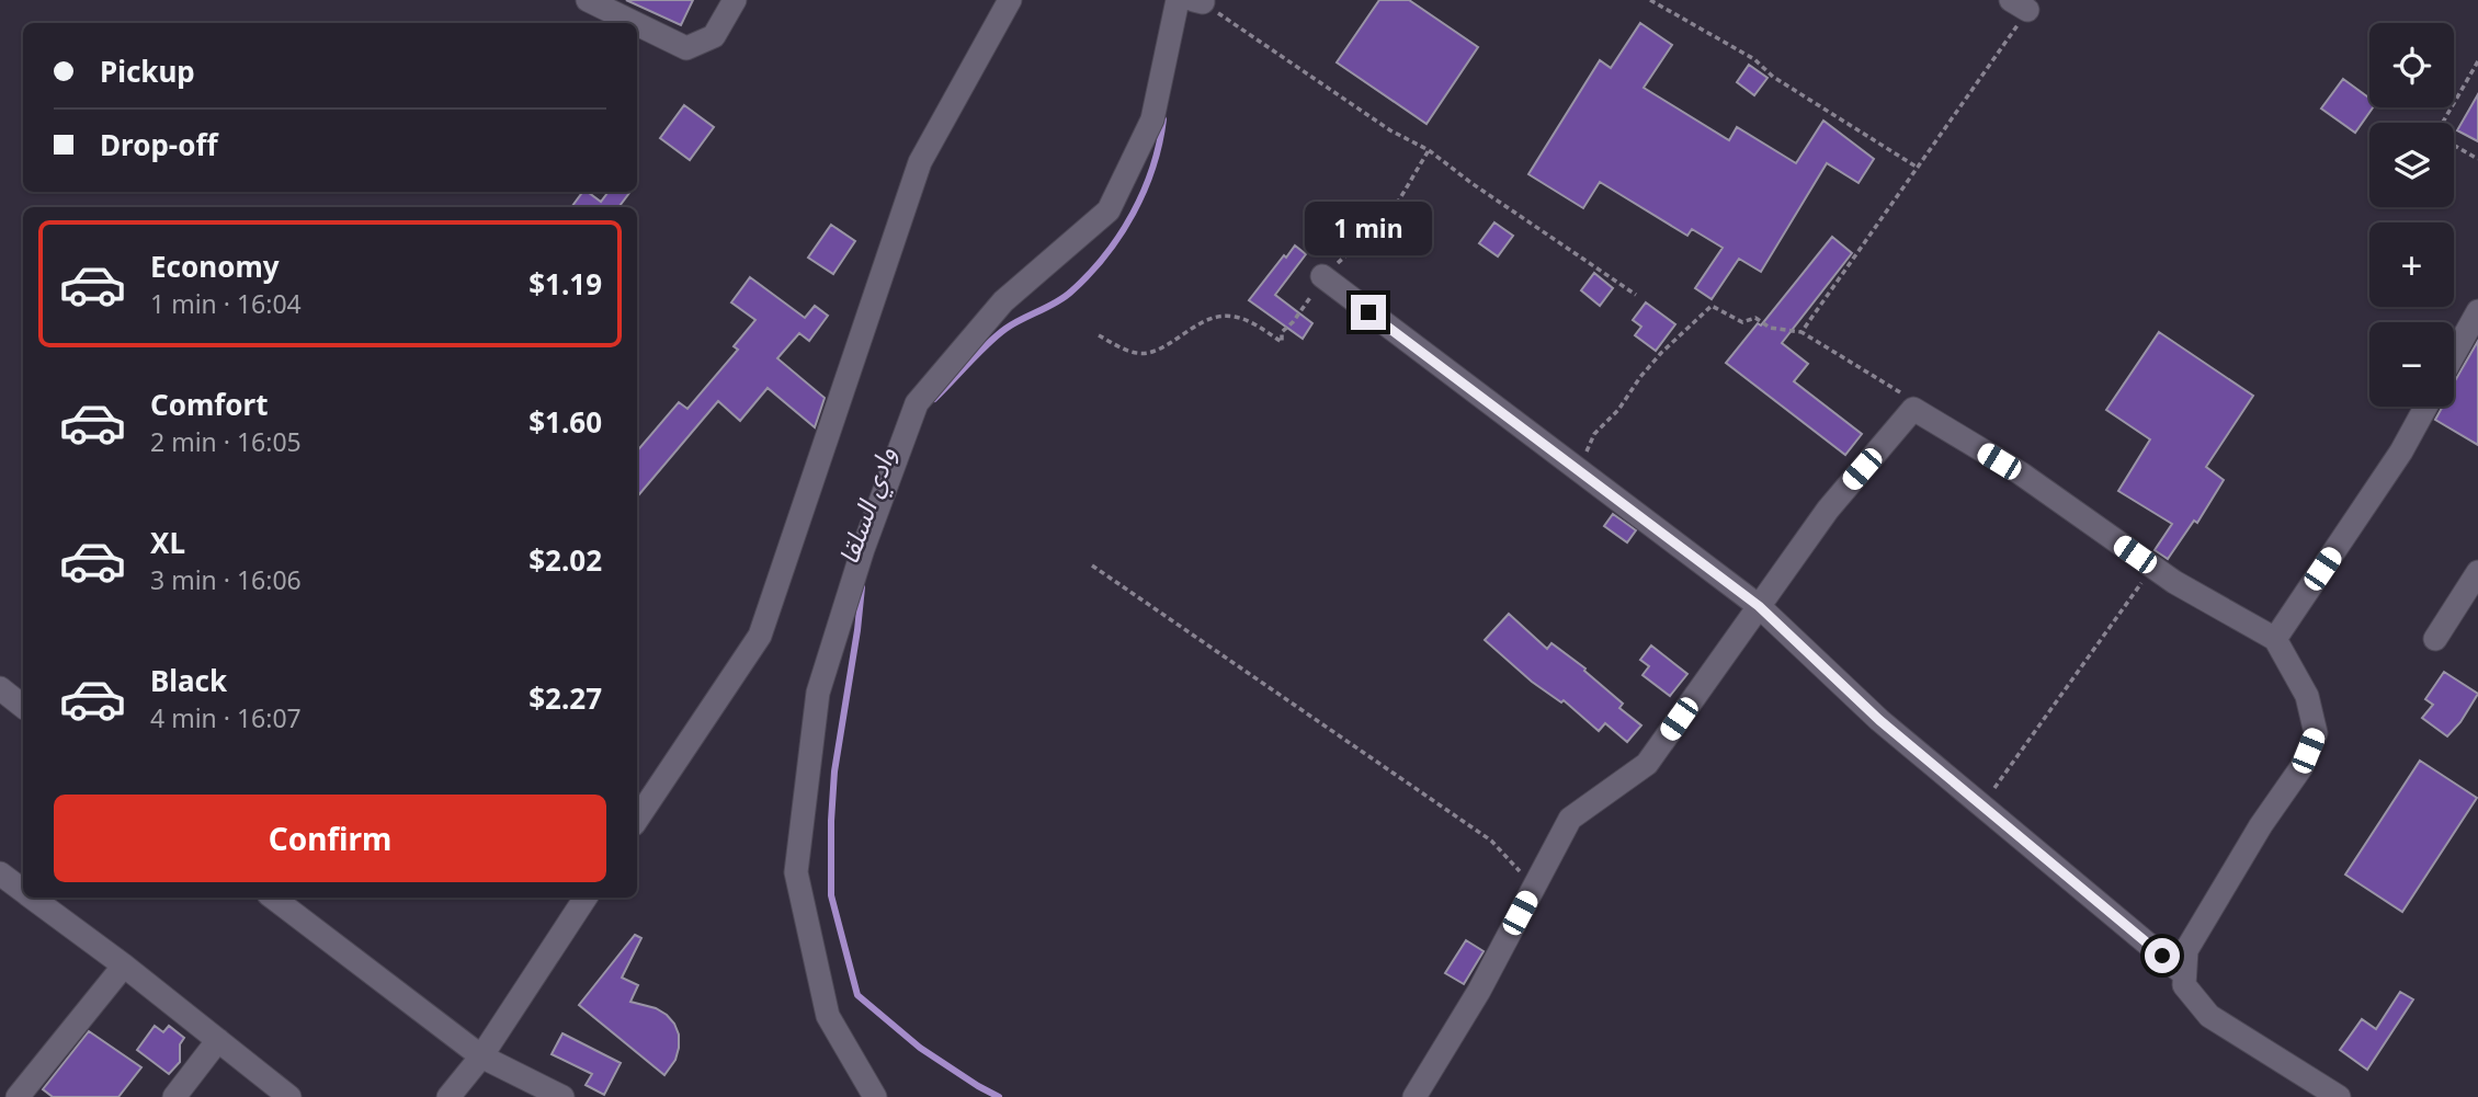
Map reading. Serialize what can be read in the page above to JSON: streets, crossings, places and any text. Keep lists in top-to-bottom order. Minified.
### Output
{"water":["وادي السلقا"],"page":{"map_buttons":["+","−"],"banner":["Pickup","Drop-off"],"bubble":"1 min","list":[{"name":"Economy","note":"1 min · 16:04","value":"$1.19"},{"name":"Comfort","note":"2 min · 16:05","value":"$1.60"},{"name":"XL","note":"3 min · 16:06","value":"$2.02"},{"name":"Black","note":"4 min · 16:07","value":"$2.27"}],"buttons":"Confirm"}}
